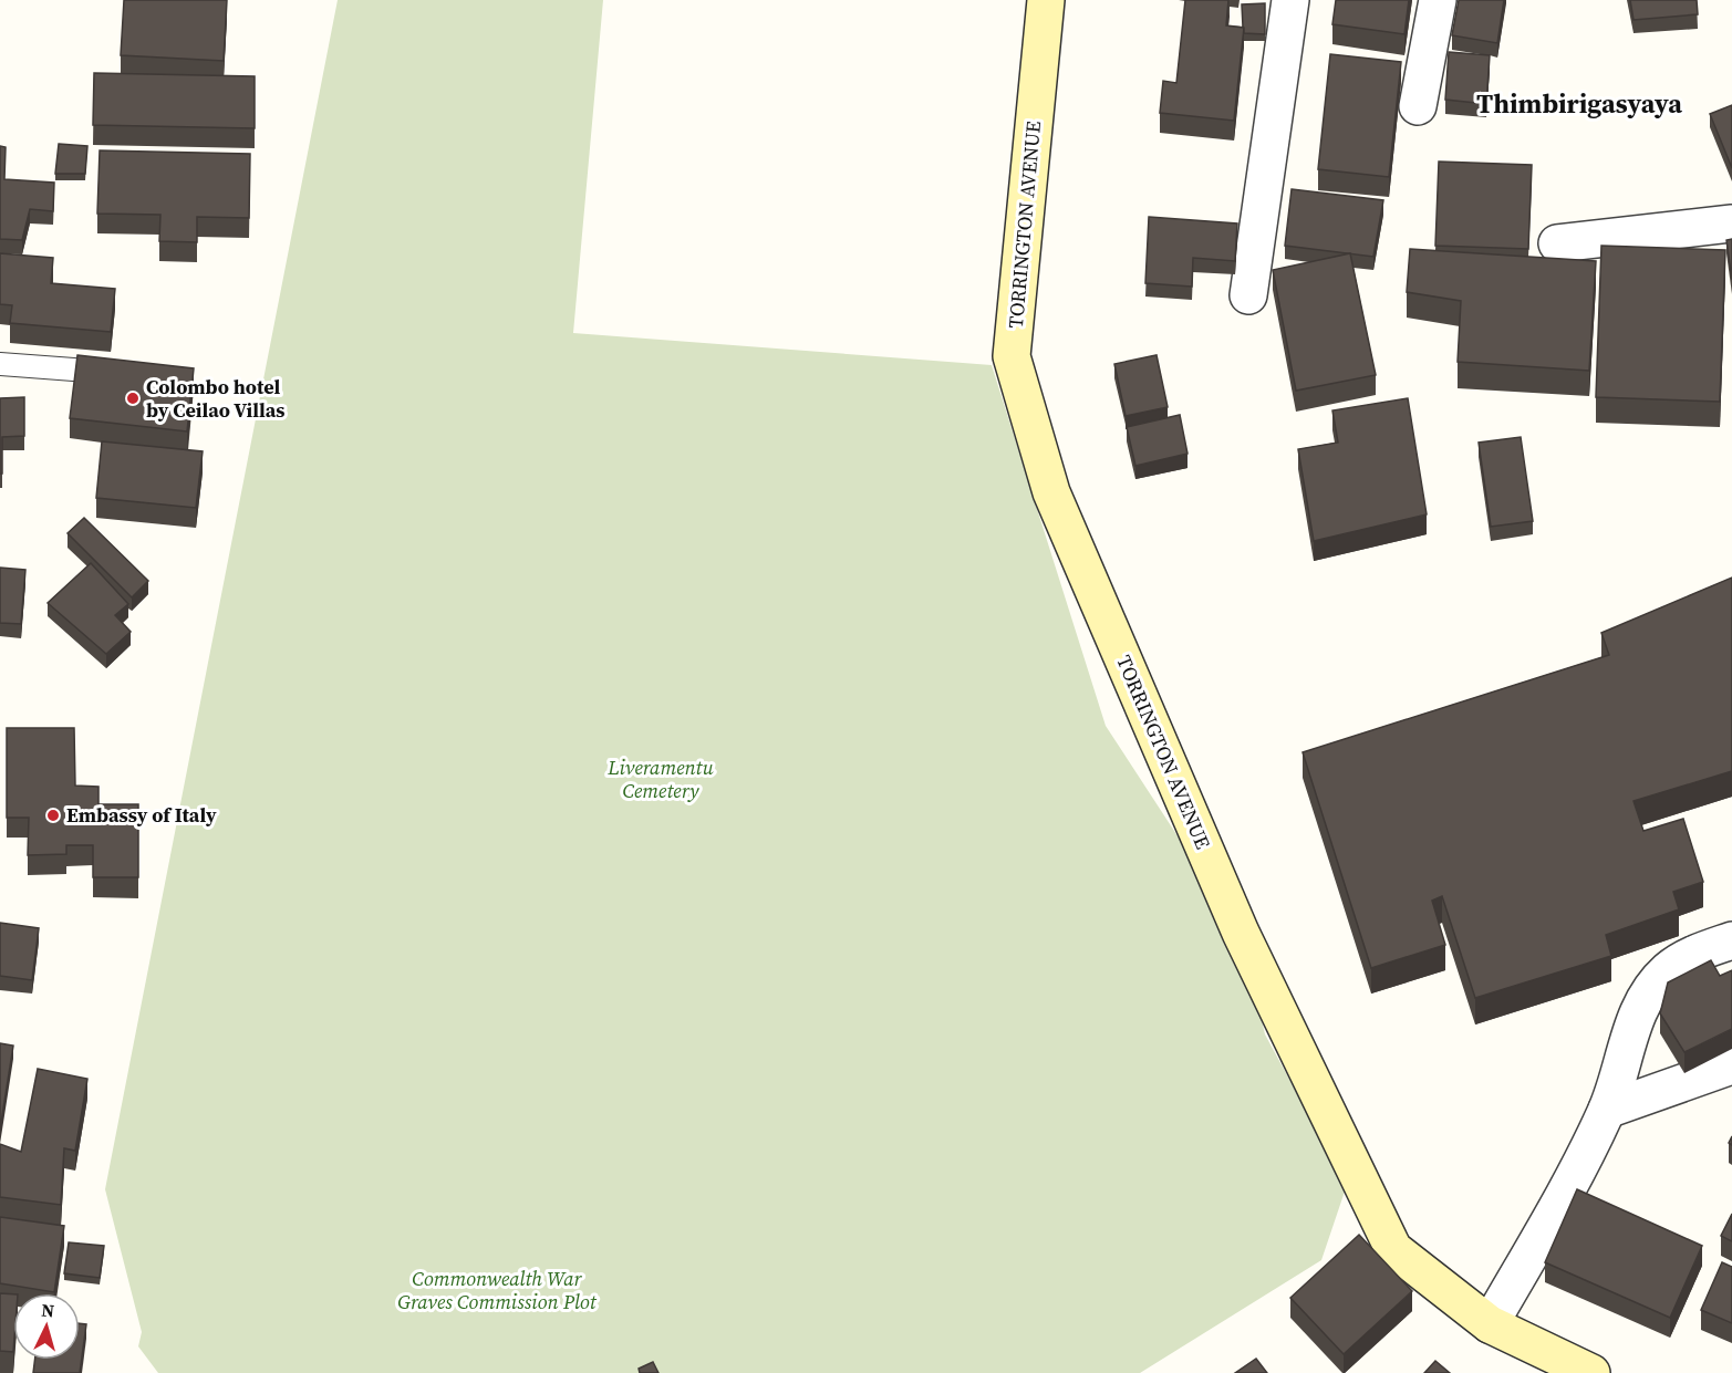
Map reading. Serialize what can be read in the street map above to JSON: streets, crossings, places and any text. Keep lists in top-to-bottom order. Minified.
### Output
{"streets":{"main road":["TORRINGTON AVENUE"]},"districts":["Thimbirigasyaya"],"parks":["Liveramentu Cemetery","Commonwealth War Graves Commission Plot"],"places":["Colombo hotel by Ceilao Villas","Embassy of Italy"],"north":"top"}
